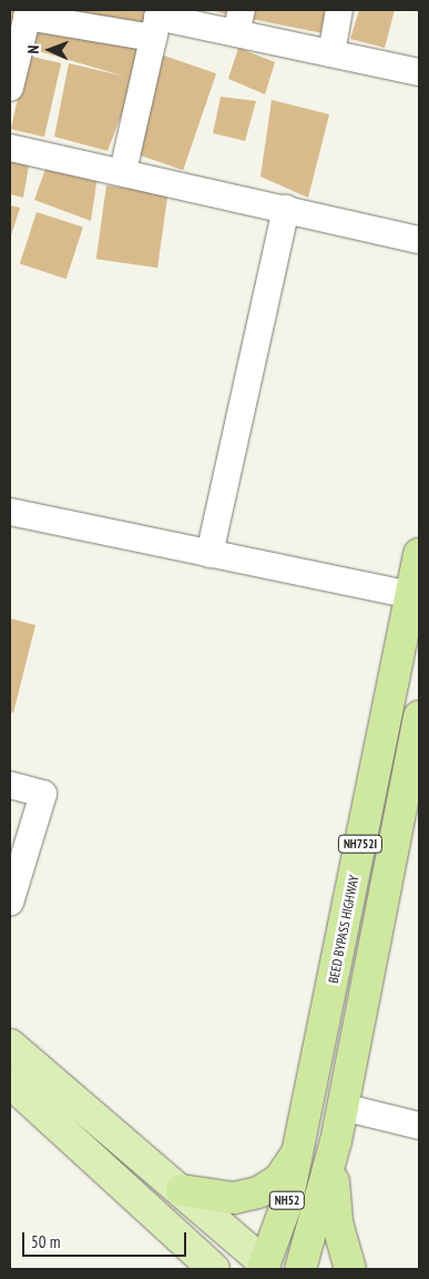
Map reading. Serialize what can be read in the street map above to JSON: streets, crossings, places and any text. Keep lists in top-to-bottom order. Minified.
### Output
{"streets":{"highway":["NH752I","BEED BYPASS HIGHWAY","NH52"]},"crossings":[["NH752I","BEED BYPASS HIGHWAY"]],"scale_bar":"50 m","north":"left"}
